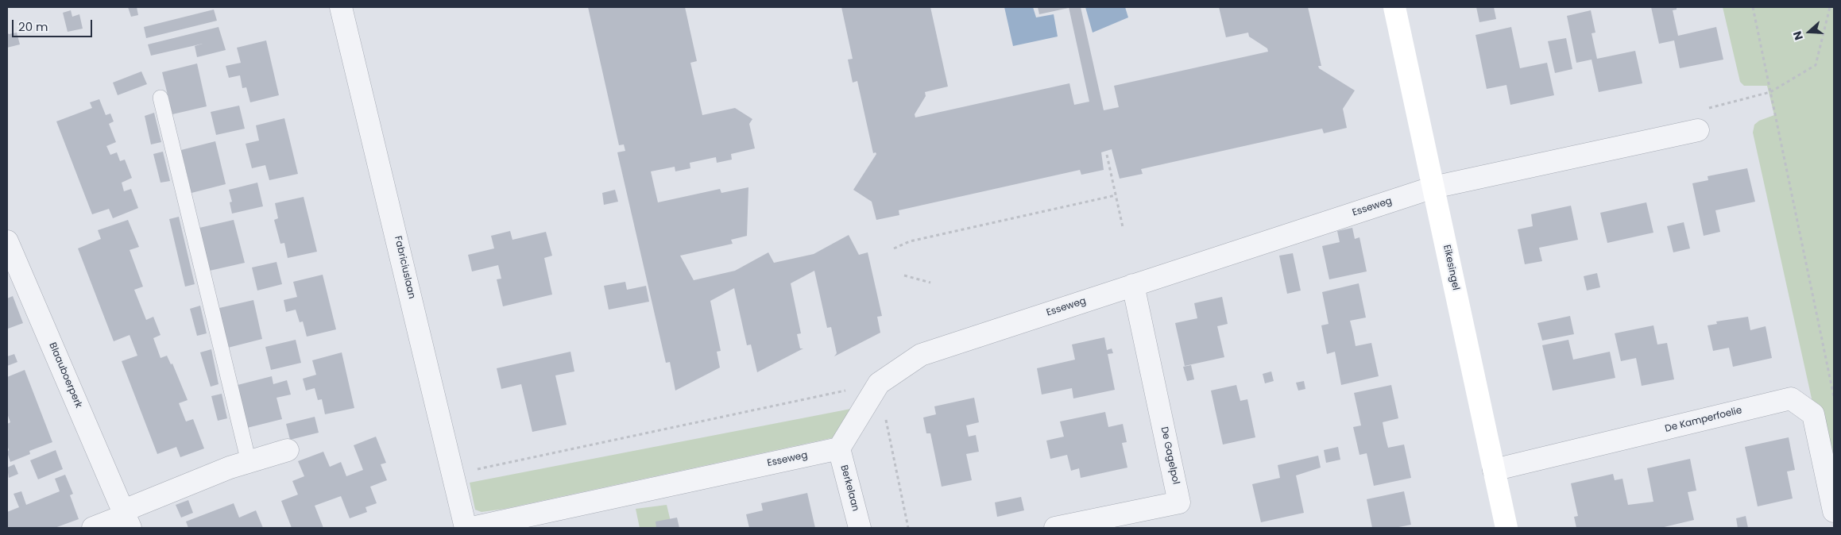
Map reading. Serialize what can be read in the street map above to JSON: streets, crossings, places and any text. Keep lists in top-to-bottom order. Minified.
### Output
{"streets":{"street":["Esseweg","Fabriciuslaan","Eikesingel","Blaauboerperk","De Kamperfoelie","De Gagelpol","Berkelaan"]},"crossings":[["Esseweg","Eikesingel"],["Esseweg","De Gagelpol"],["Esseweg","Berkelaan"],["Eikesingel","De Kamperfoelie"]],"scale_bar":"20 m","north":"left"}
